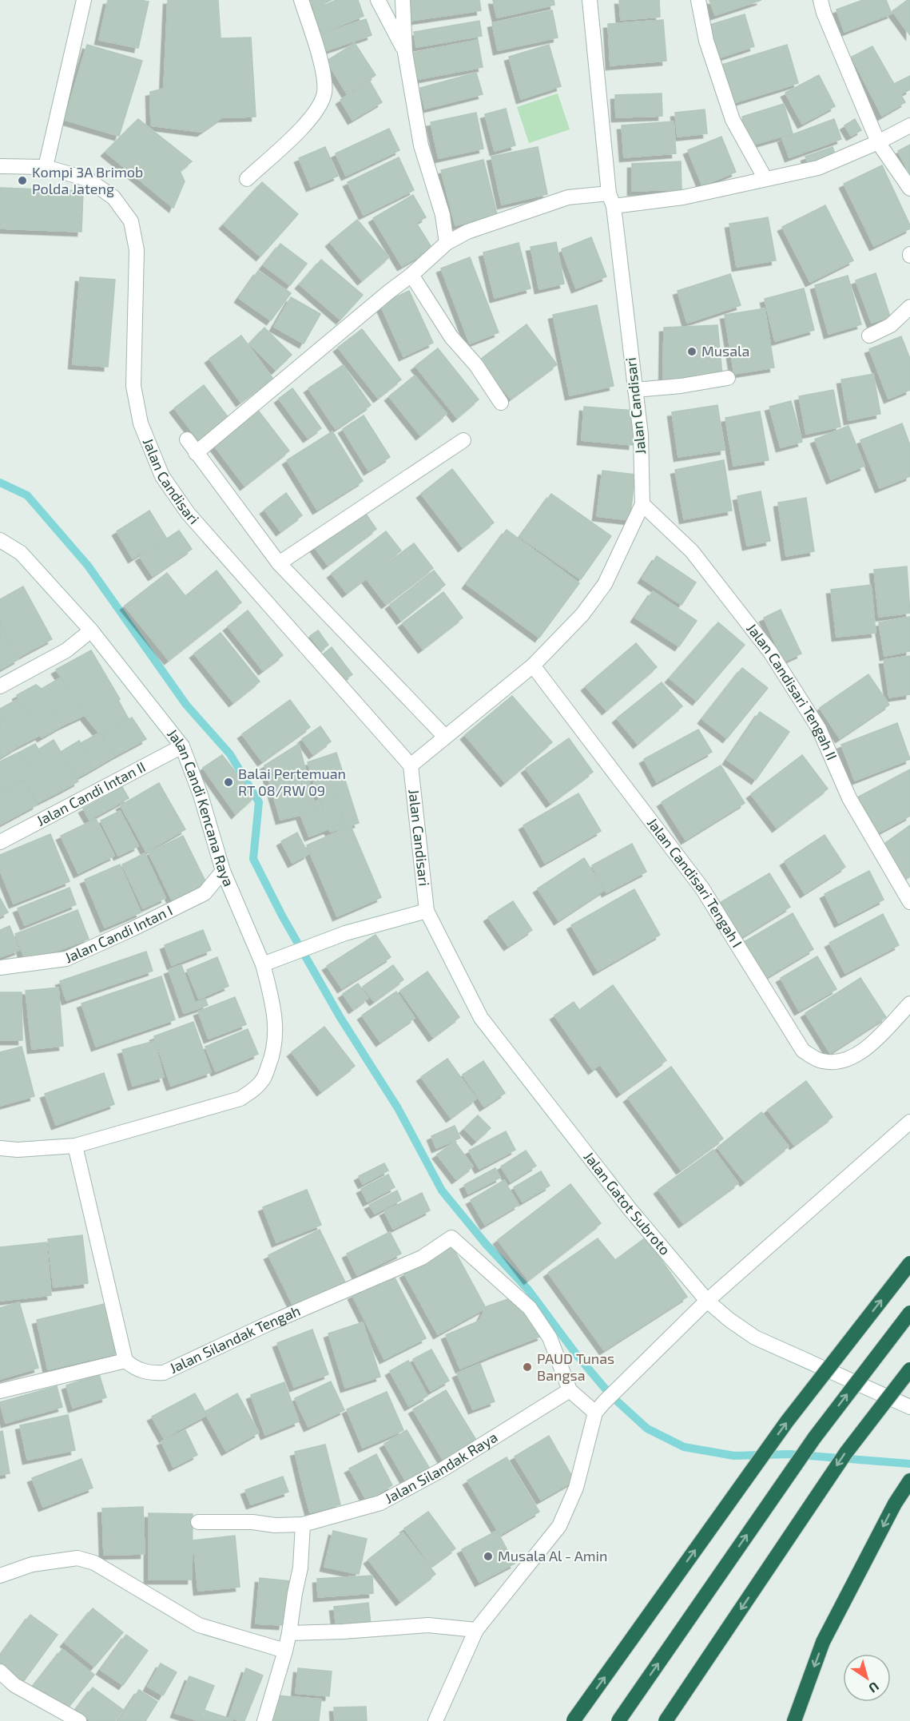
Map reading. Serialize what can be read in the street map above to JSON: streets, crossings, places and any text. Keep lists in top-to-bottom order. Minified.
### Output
{"streets":{"street":["Jalan Candisari","Jalan Candisari Tengah II","Jalan Candi Intan II","Jalan Candi Kencana Raya","Jalan Candisari Tengah I","Jalan Candi Intan I","Jalan Gatot Subroto","Jalan Silandak Tengah","Jalan Silandak Raya"]},"crossings":[["Jalan Candisari","Jalan Candisari Tengah II"],["Jalan Candisari","Jalan Candisari Tengah I"],["Jalan Candisari","Jalan Gatot Subroto"],["Jalan Candi Intan II","Jalan Candi Kencana Raya"],["Jalan Candi Kencana Raya","Jalan Candi Intan I"],["Jalan Silandak Tengah","Jalan Silandak Raya"]],"places":["Kompi 3A Brimob Polda Jateng","Musala","Balai Pertemuan RT 08/RW 09","PAUD Tunas Bangsa","Musala Al - Amin"],"north":"bottom right"}
